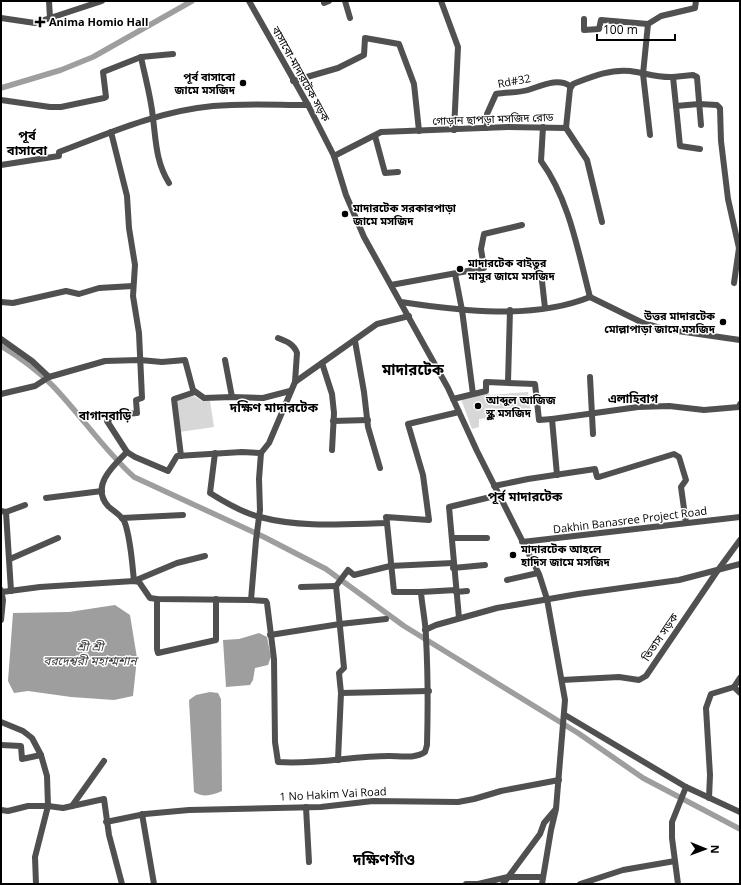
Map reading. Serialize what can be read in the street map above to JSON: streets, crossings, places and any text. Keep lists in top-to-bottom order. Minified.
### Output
{"streets":{"street":["বাসাবো-মাদারটেক সড়ক","Rd#32","গোড়ান ছাপড়া মসজিদ রোড","Dakhin Banasree Project Road","তিতাস সড়ক","1 No Hakim Vai Road"]},"crossings":[["বাসাবো-মাদারটেক সড়ক","গোড়ান ছাপড়া মসজিদ রোড"],["বাসাবো-মাদারটেক সড়ক","Dakhin Banasree Project Road"],["বাসাবো-মাদারটেক সড়ক","তিতাস সড়ক"],["বাসাবো-মাদারটেক সড়ক","1 No Hakim Vai Road"],["Rd#32","গোড়ান ছাপড়া মসজিদ রোড"]],"districts":["পূর্ব বাসাবো","মাদারটেক","এলাহিবাগ","দক্ষিণ মাদারটেক","বাগানবাড়ি","পূর্ব মাদারটেক","দক্ষিণগাঁও"],"water":["শ্রী শ্রী বরদেশ্বরী মহাশ্মশান"],"places":{"health":["Anima Homio Hall"],"other":["পূর্ব বাসাবো জামে মসজিদ","মাদারটেক সরকারপাড়া জামে মসজিদ","মাদারটেক বাইতুর মামুর জামে মসজিদ","উত্তর মাদারটেক মোল্লাপাড়া জামে মসজিদ","আব্দুল আজিজ স্কুল মসজিদ","মাদারটেক আহলে হাদিস জামে মসজিদ"]},"scale_bar":"100 m","north":"right"}
